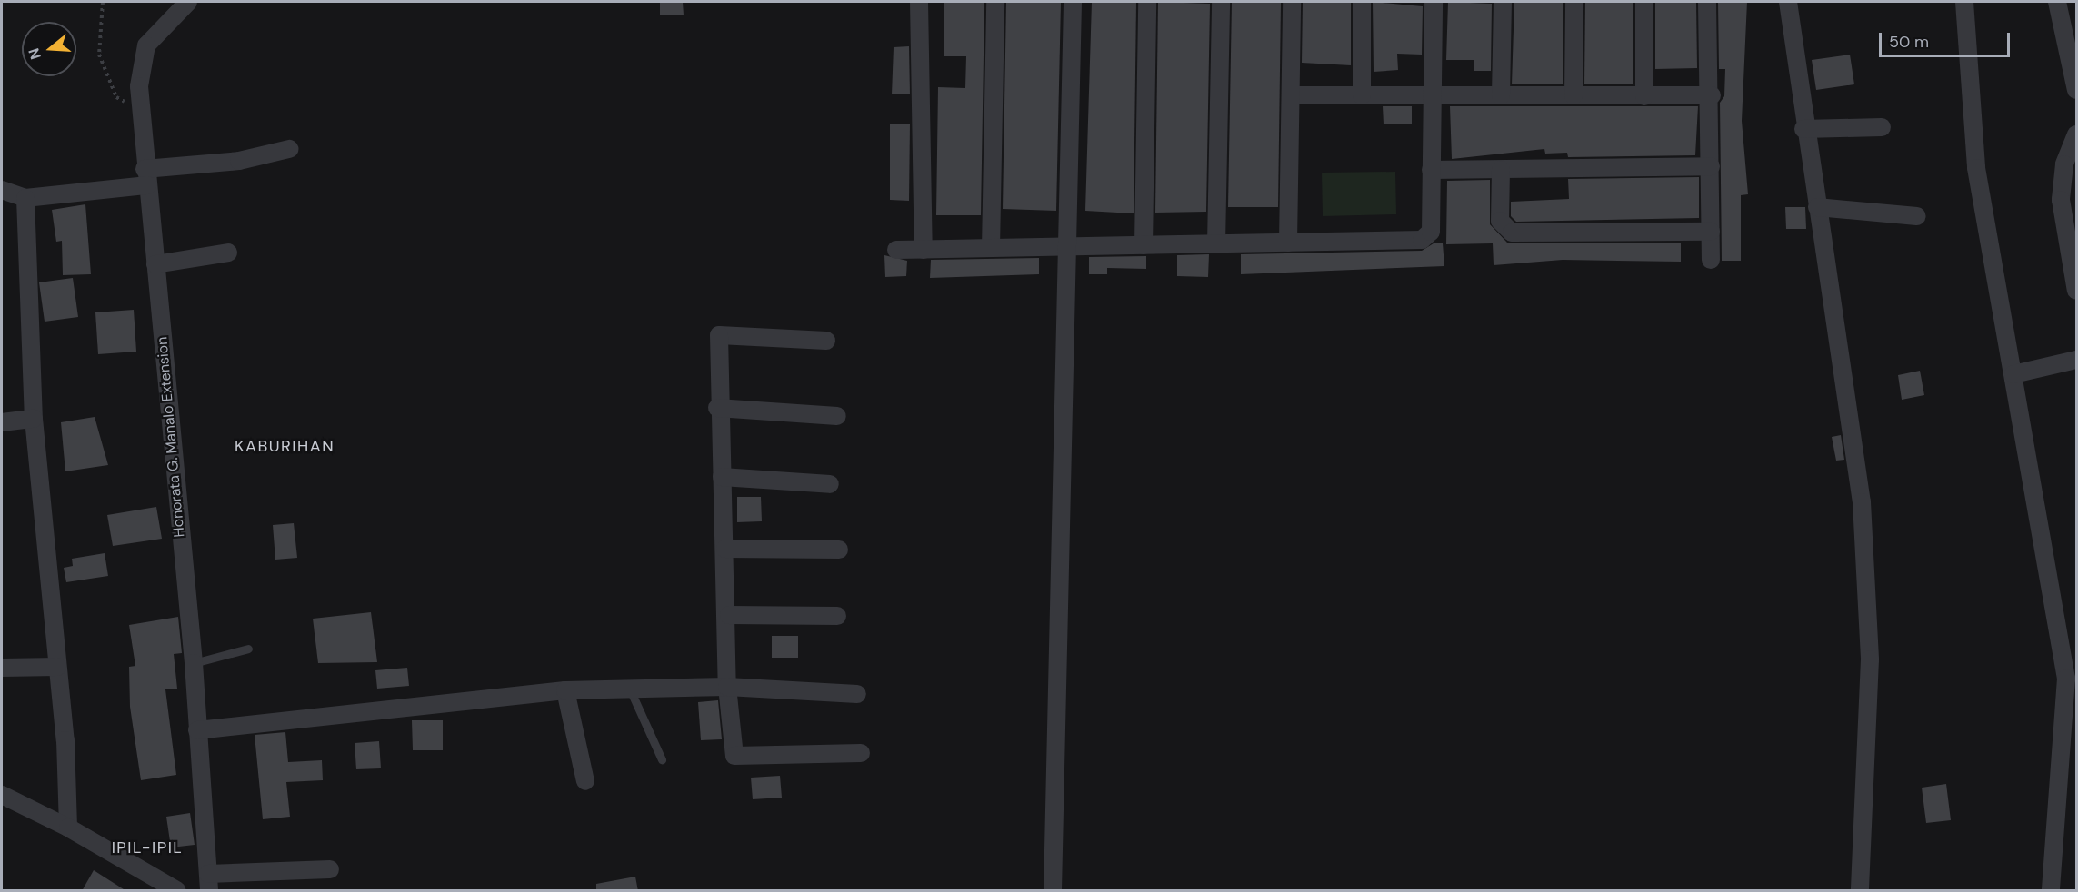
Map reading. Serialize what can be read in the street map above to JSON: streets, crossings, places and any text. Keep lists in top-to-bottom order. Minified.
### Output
{"streets":{"street":["Honorata G. Manalo Extension"]},"districts":["KABURIHAN","IPIL-IPIL"],"scale_bar":"50 m","north":"left"}
